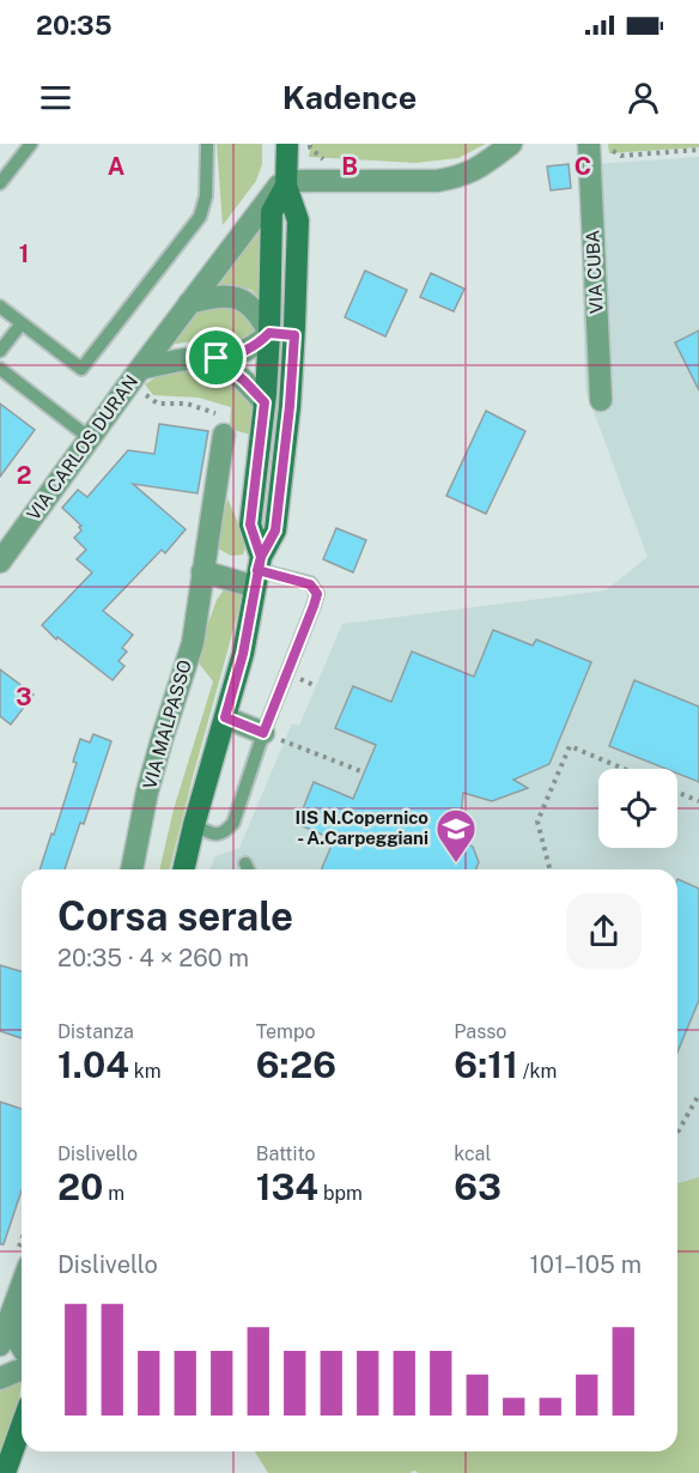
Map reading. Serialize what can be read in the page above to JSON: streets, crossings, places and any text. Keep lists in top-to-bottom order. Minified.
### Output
{"streets":{"street":["VIA CUBA","VIA CARLOS DURAN","VIA MALPASSO"]},"places":{"school or university":["IIS N.Copernico - A.Carpeggiani"]},"page":{"status":"20:35","header":"Kadence","heading":["Corsa serale","20:35 · 4 × 260 m"],"stats":[["Distanza","1.04 km"],["Tempo","6:26"],["Passo","6:11 /km"],["Dislivello","20 m"],["Battito","134 bpm"],["kcal","63"]],"chart":["Dislivello","101–105 m"]},"grid":{"columns":["A","B","C"],"rows":["1","2","3"]}}
